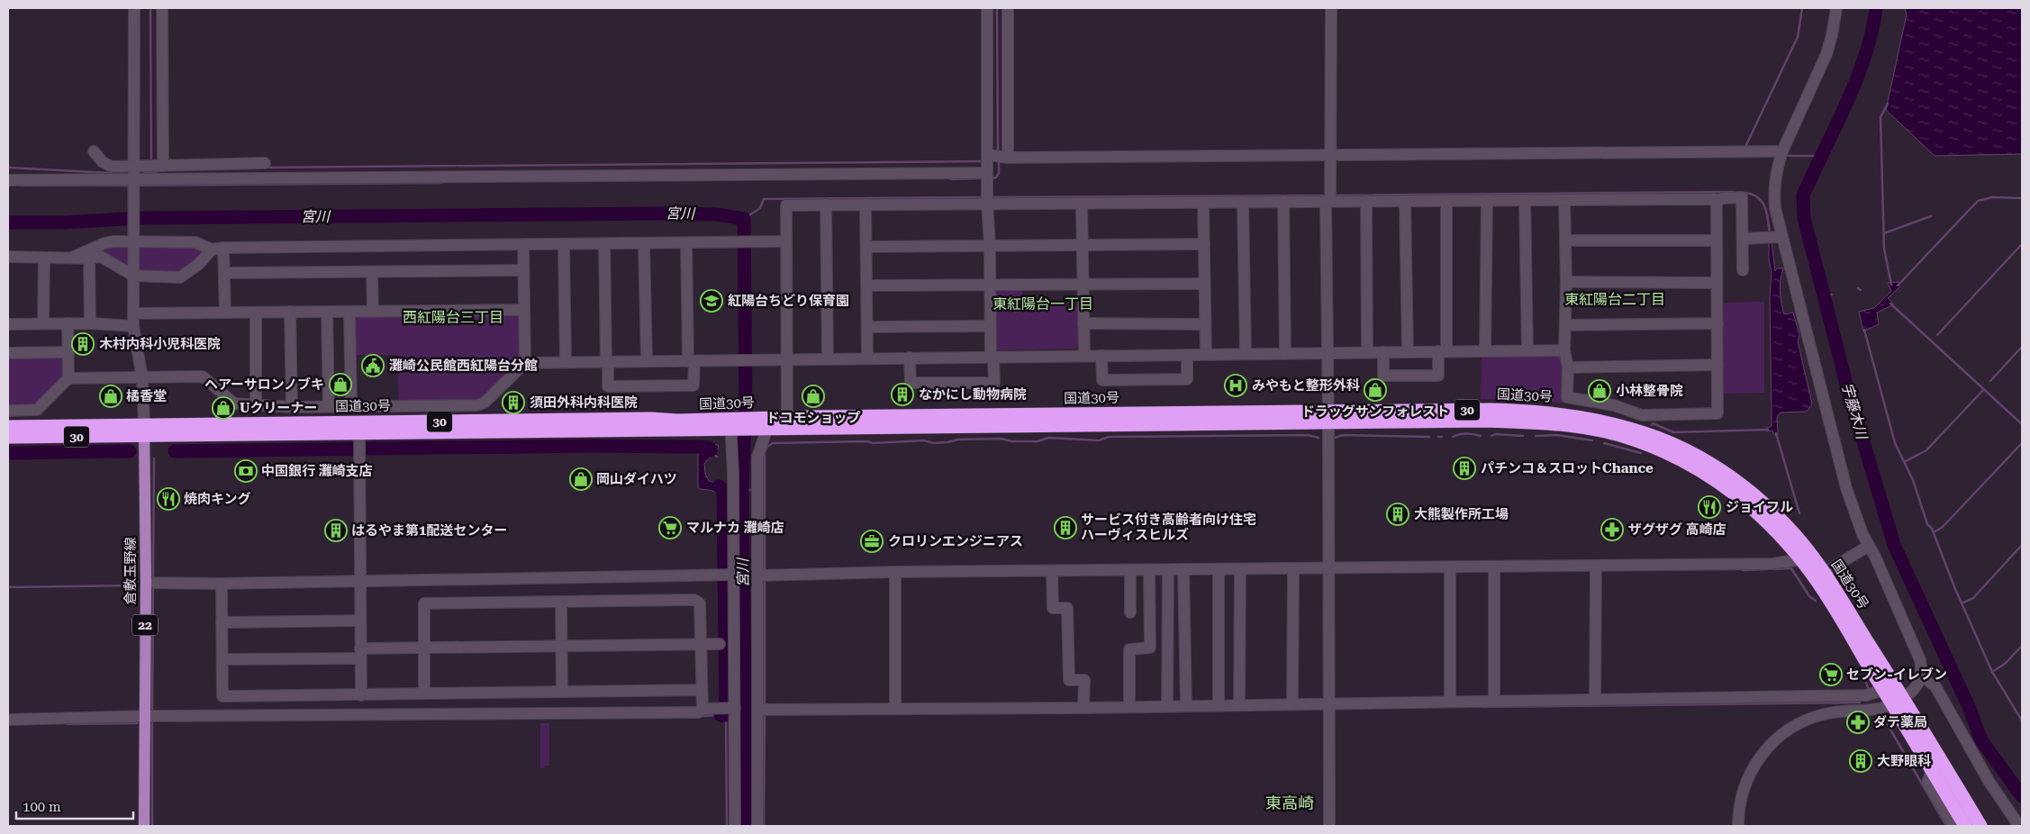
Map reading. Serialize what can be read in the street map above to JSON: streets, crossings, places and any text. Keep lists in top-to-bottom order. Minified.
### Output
{"streets":{"highway":["国道30号","30"],"main road":["倉敷玉野線","22"]},"crossings":[["国道30号","倉敷玉野線"]],"districts":["東紅陽台二丁目","東紅陽台一丁目","西紅陽台三丁目","東高崎"],"water":["宮川","宇藤木川"],"places":{"school or university":["紅陽台ちどり保育園"],"building":["木村内科小児科医院","なかにし動物病院","須田外科内科医院","パチンコ＆スロットChance","大熊製作所工場","サービス付き高齢者向け住宅 ハーヴィスヒルズ","はるやま第1配送センター","大野眼科"],"public building":["灘崎公民館西紅陽台分館"],"shop":["ヘアーサロンノブキ","ドラッグサンフォレスト","小林整骨院","橘香堂","ドコモショップ","Uクリーナー","岡山ダイハツ"],"hospital":["みやもと整形外科"],"bank":["中国銀行 灘崎支店"],"restaurant":["焼肉キング","ジョイフル"],"supermarket":["マルナカ 灘崎店","セブン-イレブン"],"pharmacy":["ザグザグ 高崎店","ダテ薬局"],"office":["クロリンエンジニアス"]},"scale_bar":"100 m"}
